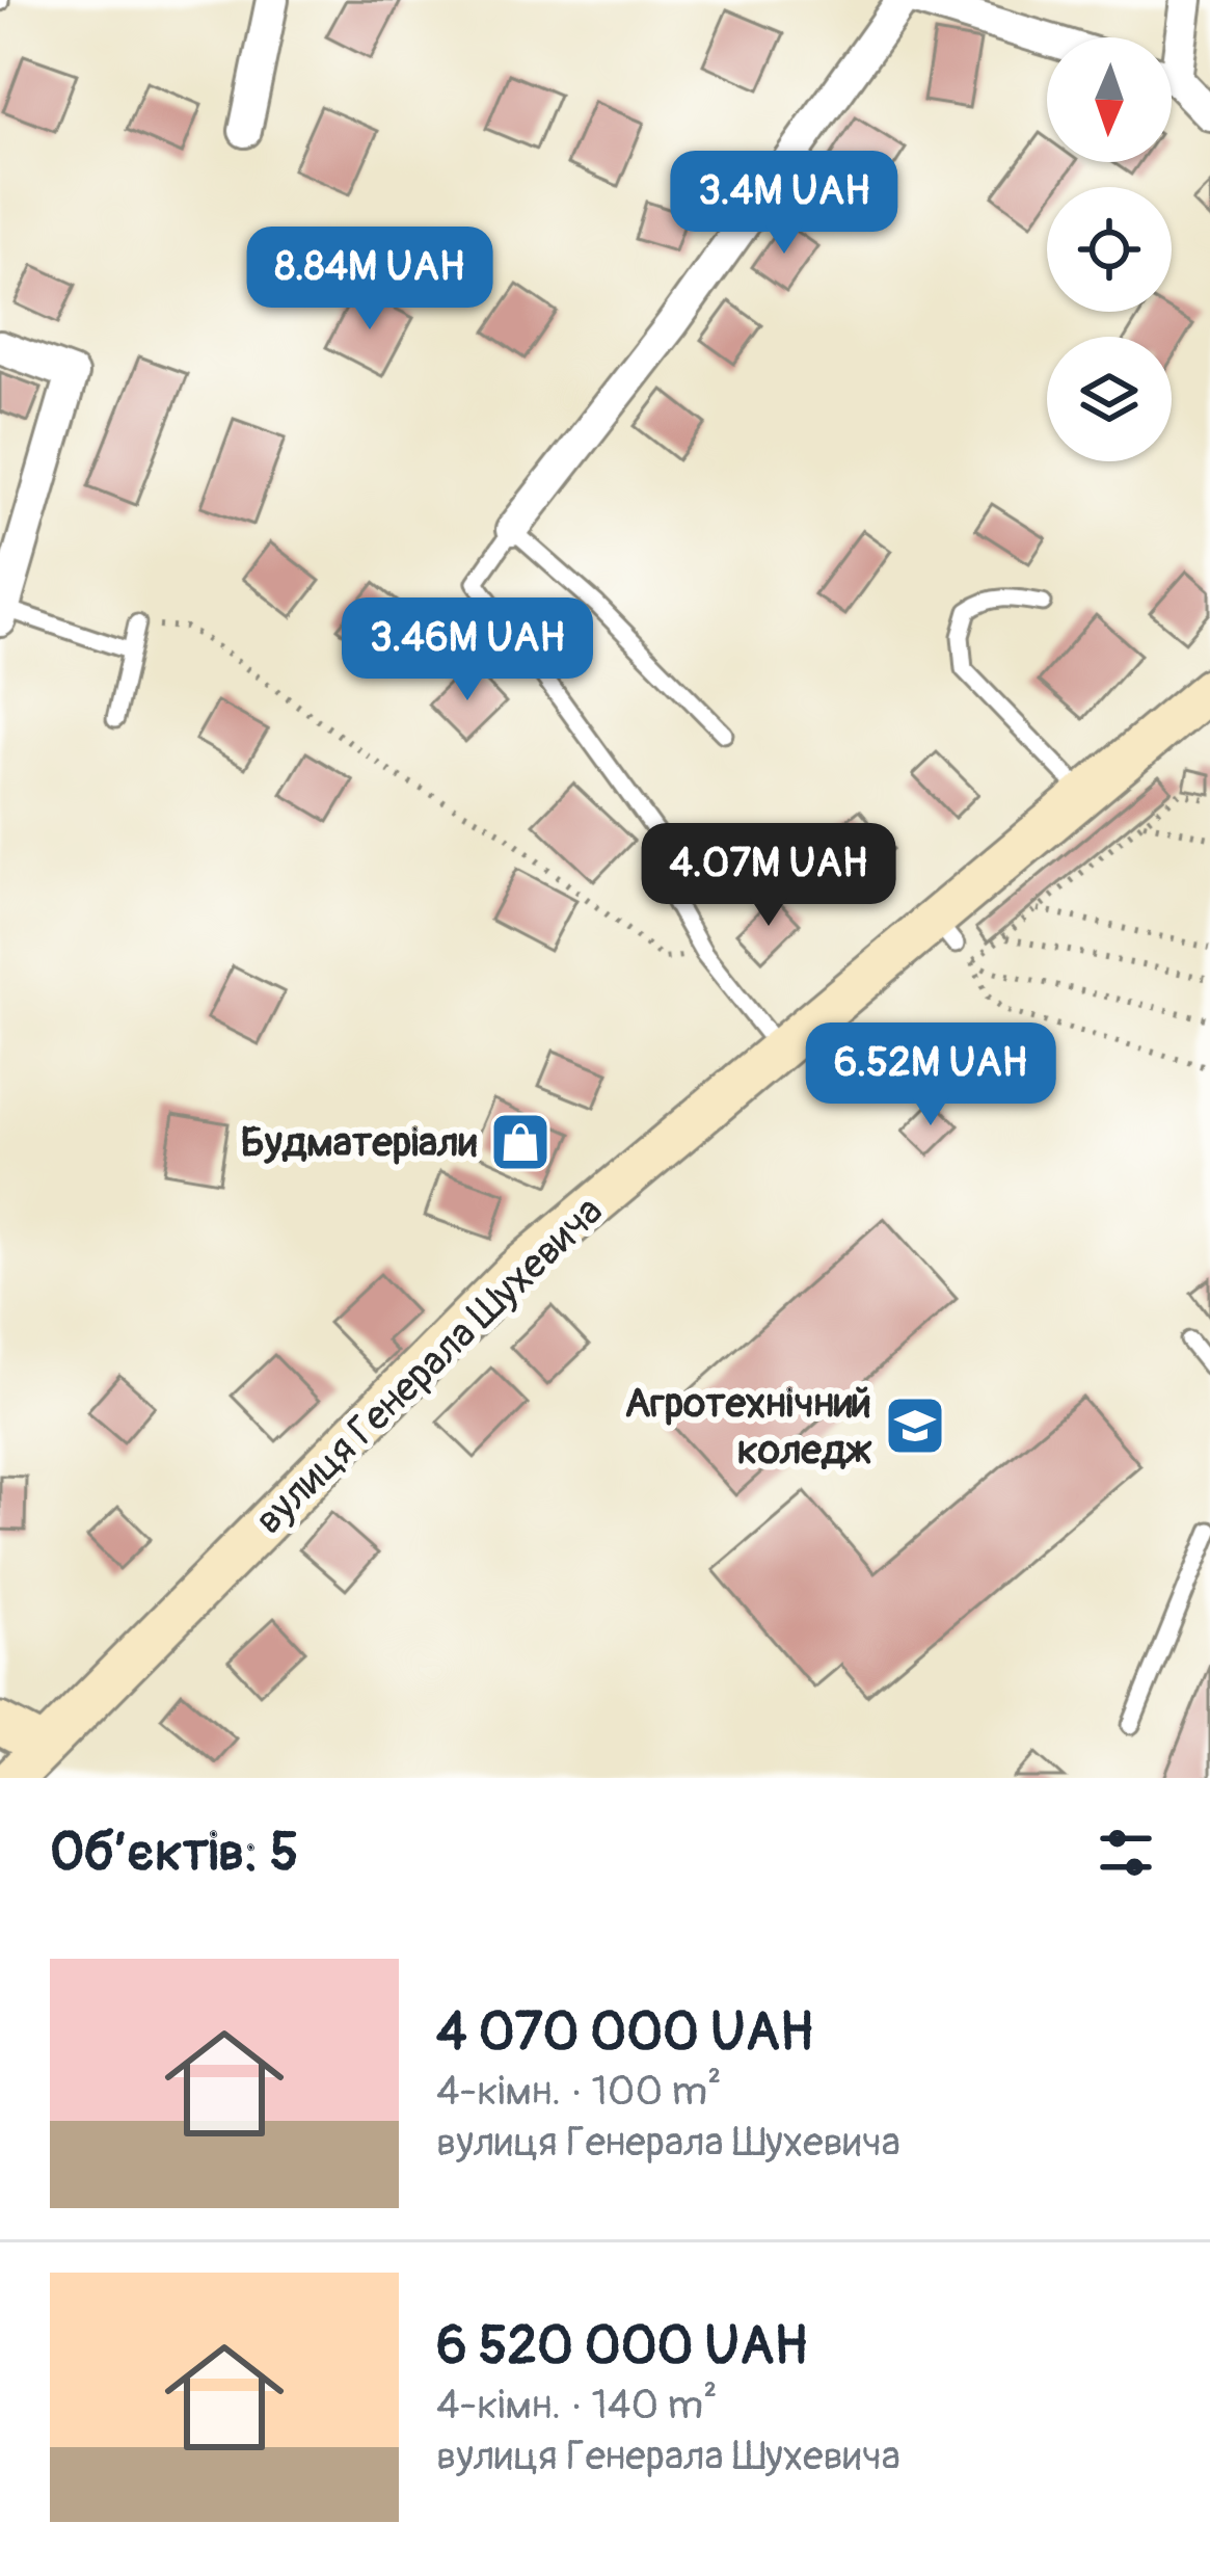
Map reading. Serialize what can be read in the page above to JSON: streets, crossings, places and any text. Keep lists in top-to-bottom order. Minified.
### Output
{"streets":{"street":["вулиця Генерала Шухевича"]},"places":{"shop":["Будматеріали"],"school or university":["Агротехнічний коледж"]},"north":"bottom","page":{"price":["3.4M UAH","8.84M UAH","3.46M UAH","4.07M UAH","6.52M UAH"],"heading":"Об’єктів: 5","list":[{"name":"4 070 000 UAH","note":"4-кімн. · 100 m² · вулиця Генерала Шухевича"},{"name":"6 520 000 UAH","note":"4-кімн. · 140 m² · вулиця Генерала Шухевича"}]}}
